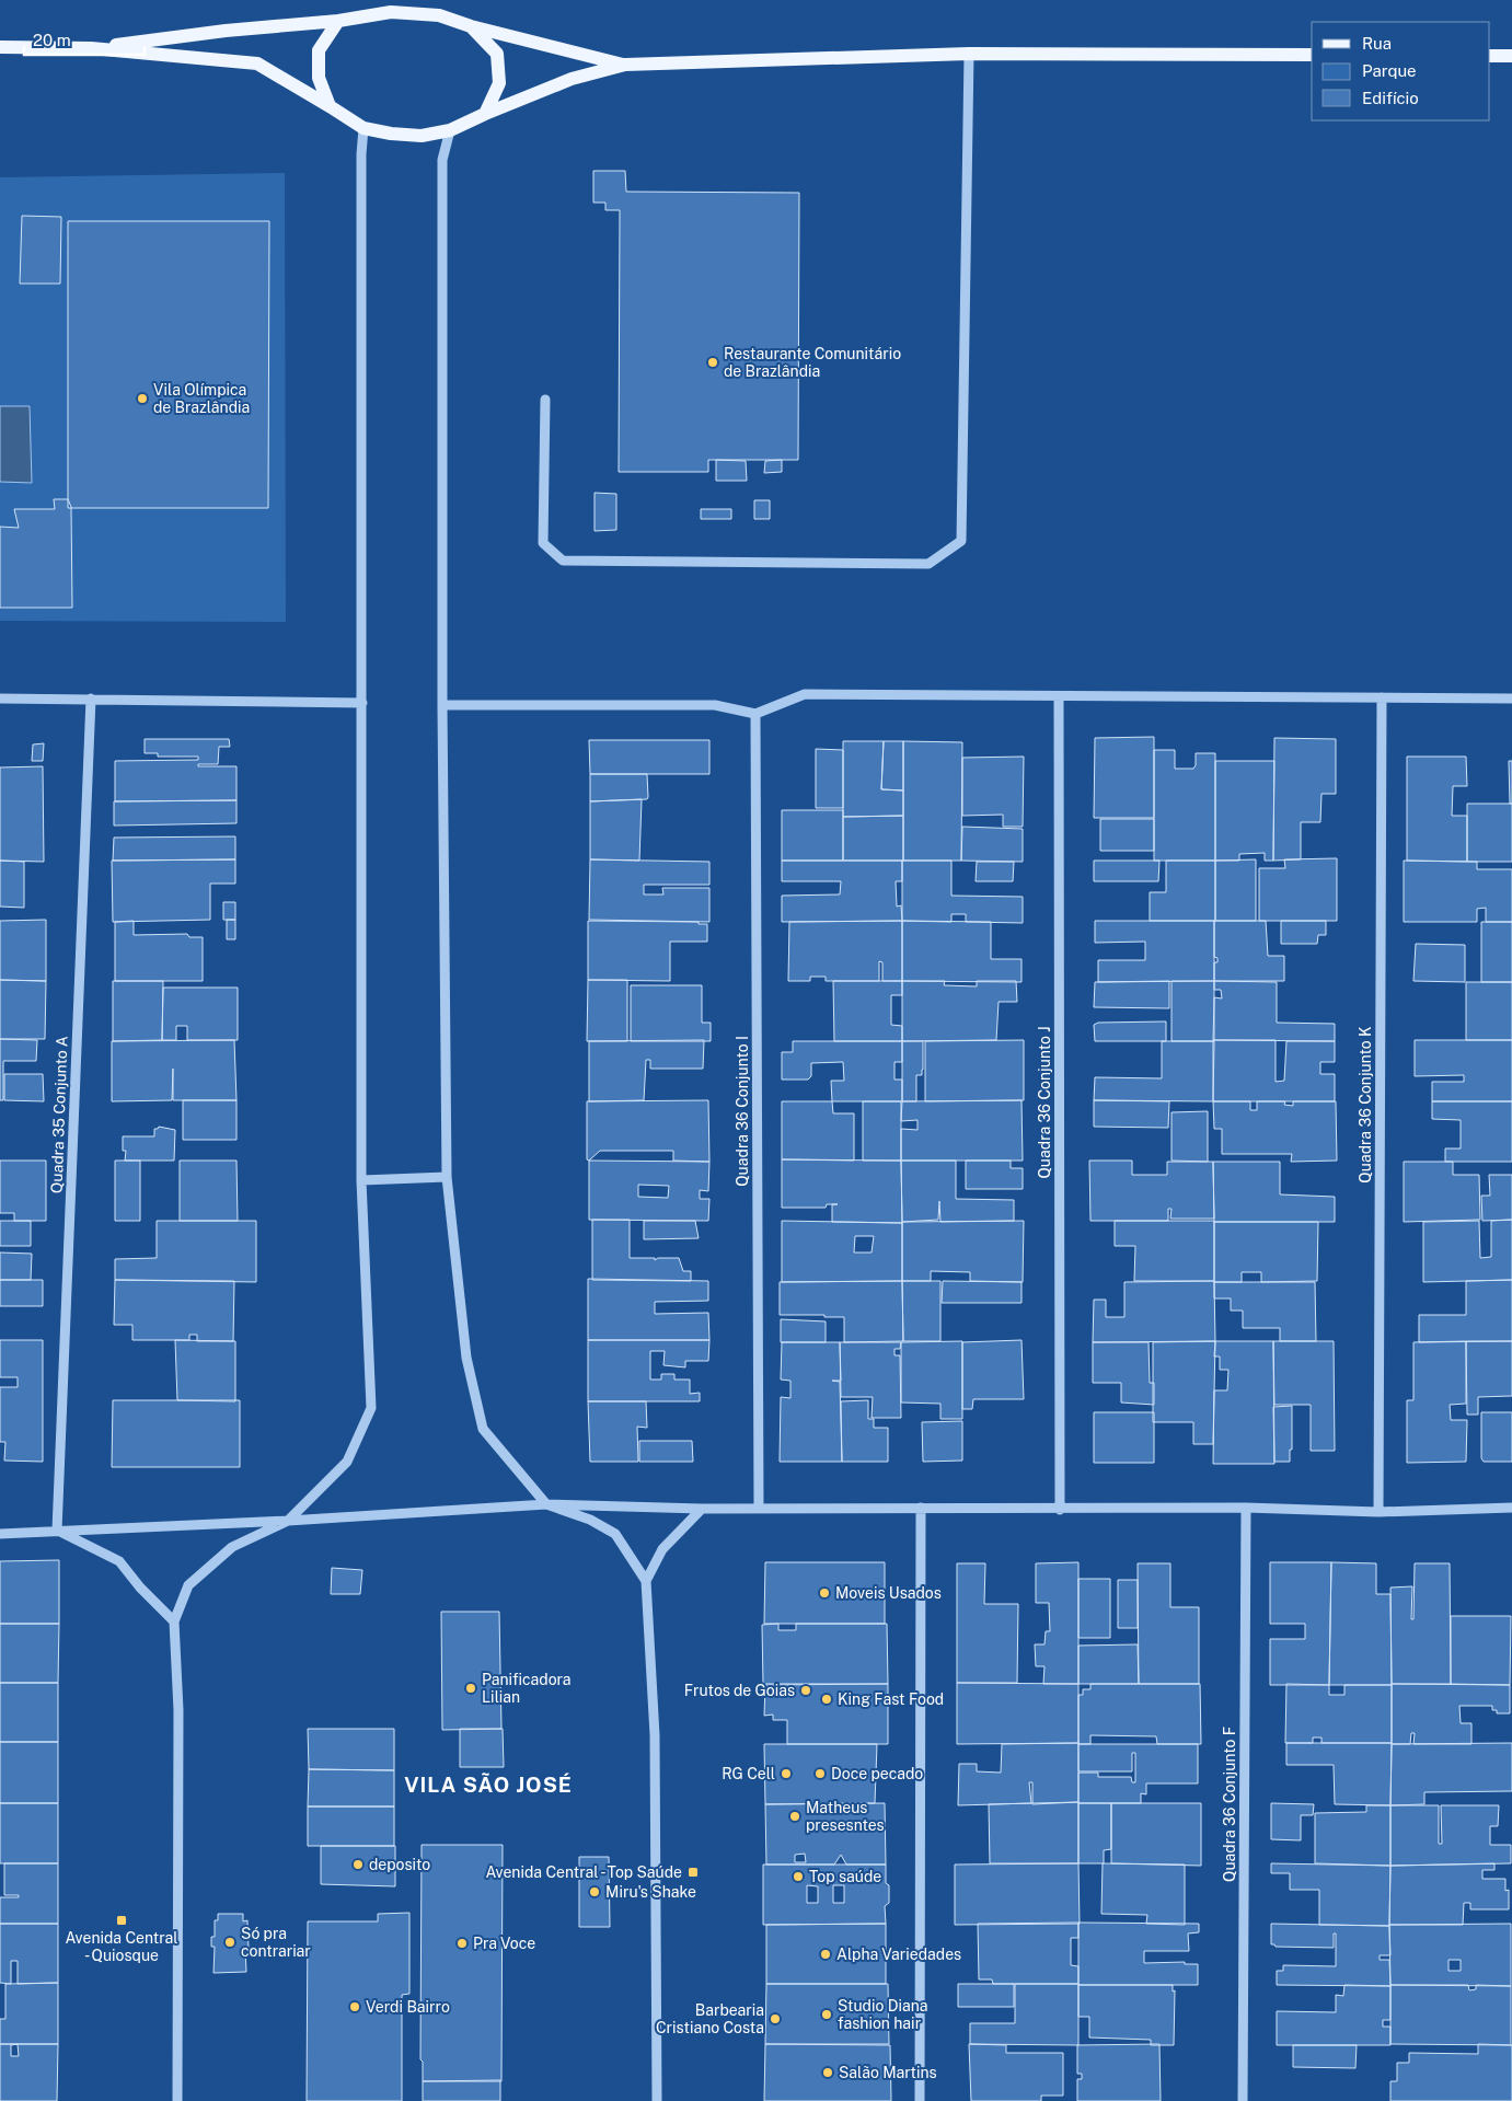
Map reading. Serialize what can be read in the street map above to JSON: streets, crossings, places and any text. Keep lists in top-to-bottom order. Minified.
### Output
{"streets":{"street":["Quadra 36 Conjunto J","Quadra 36 Conjunto K","Quadra 36 Conjunto I","Quadra 35 Conjunto A","Quadra 36 Conjunto F"]},"districts":["VILA SÃO JOSÉ"],"places":{"other":["Restaurante Comunitário de Brazlândia","Vila Olímpica de Brazlândia","Moveis Usados","Panificadora Lilian","Frutos de Goias","King Fast Food","RG Cell","Doce pecado","Matheus presesntes","deposito","Top saúde","Miru's Shake","Só pra contrariar","Pra Voce","Alpha Variedades","Verdi Bairro","Studio Diana fashion hair","Barbearia Cristiano Costa","Salão Martins"],"transit":["Avenida Central - Top Saúde","Avenida Central - Quiosque"]},"legend":["Rua","Parque","Edifício"],"scale_bar":"20 m"}
